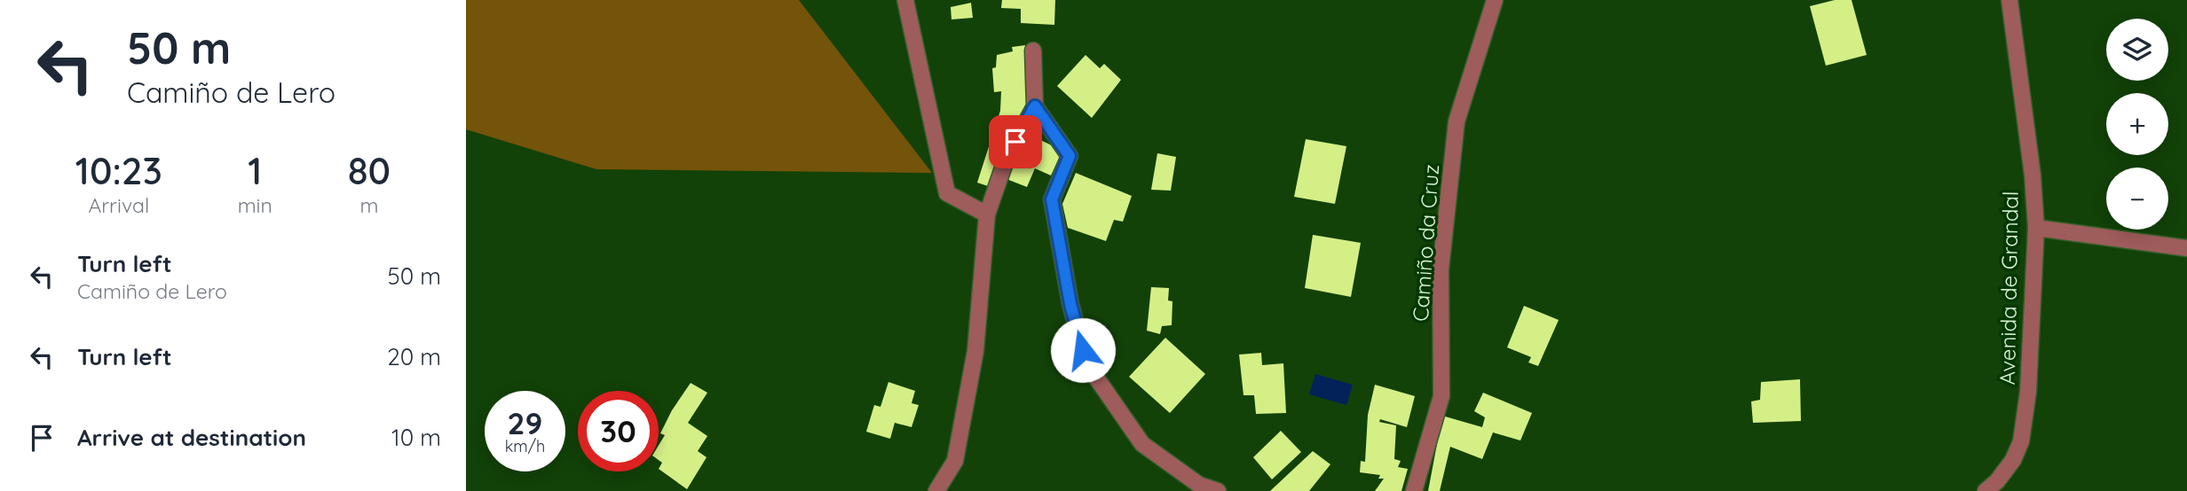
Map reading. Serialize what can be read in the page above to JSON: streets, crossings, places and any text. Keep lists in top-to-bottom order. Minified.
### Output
{"streets":{"street":["Camiño da Cruz","Avenida de Grandal"]},"page":{"turn":["50 m","Camiño de Lero"],"map_buttons":["+","−"],"eta":["10:23","Arrival","1","min","80","m"],"list":[{"name":"Turn left","note":"Camiño de Lero","value":"50 m"},{"name":"Turn left","value":"20 m"},{"name":"Arrive at destination","value":"10 m"}],"speed":"29 km/h","limit":"30"}}
